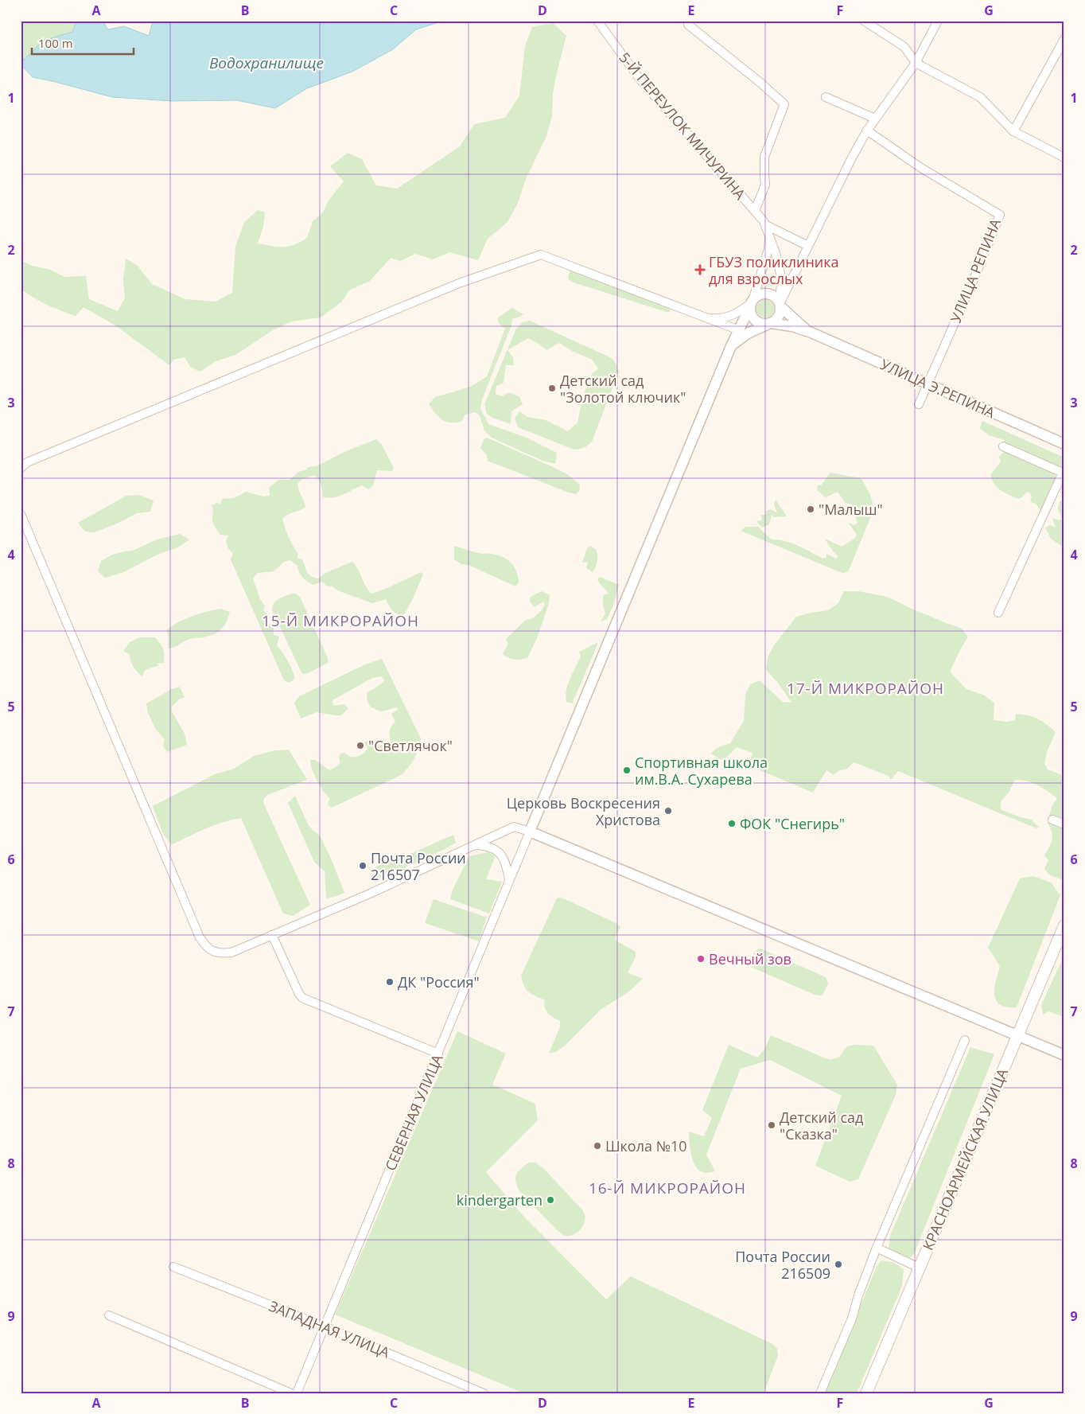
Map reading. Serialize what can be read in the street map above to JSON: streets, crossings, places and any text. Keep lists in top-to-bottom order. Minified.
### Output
{"streets":{"main road":["КРАСНОАРМЕЙСКАЯ УЛИЦА"],"street":["5-Й ПЕРЕУЛОК МИЧУРИНА","УЛИЦА РЕПИНА","УЛИЦА Э.РЕПИНА","СЕВЕРНАЯ УЛИЦА","ЗАПАДНАЯ УЛИЦА"]},"crossings":[["5-Й ПЕРЕУЛОК МИЧУРИНА","УЛИЦА Э.РЕПИНА"],["УЛИЦА РЕПИНА","УЛИЦА Э.РЕПИНА"],["СЕВЕРНАЯ УЛИЦА","ЗАПАДНАЯ УЛИЦА"]],"districts":["15-Й МИКРОРАЙОН","17-Й МИКРОРАЙОН","16-Й МИКРОРАЙОН"],"water":["Водохранилище"],"places":{"health":["ГБУЗ поликлиника для взрослых"],"other":["Детский сад \"Золотой ключик\"","\"Малыш\"","\"Светлячок\"","Спортивная школа им.В.А. Сухарева","Церковь Воскресения Христова","ФОК \"Снегирь\"","Почта России 216507","Вечный зов","ДК \"Россия\"","Детский сад \"Сказка\"","Школа №10","kindergarten","Почта России 216509"]},"scale_bar":"100 m","grid":{"columns":["A","B","C","D","E","F","G"],"rows":["1","2","3","4","5","6","7","8","9"]}}
